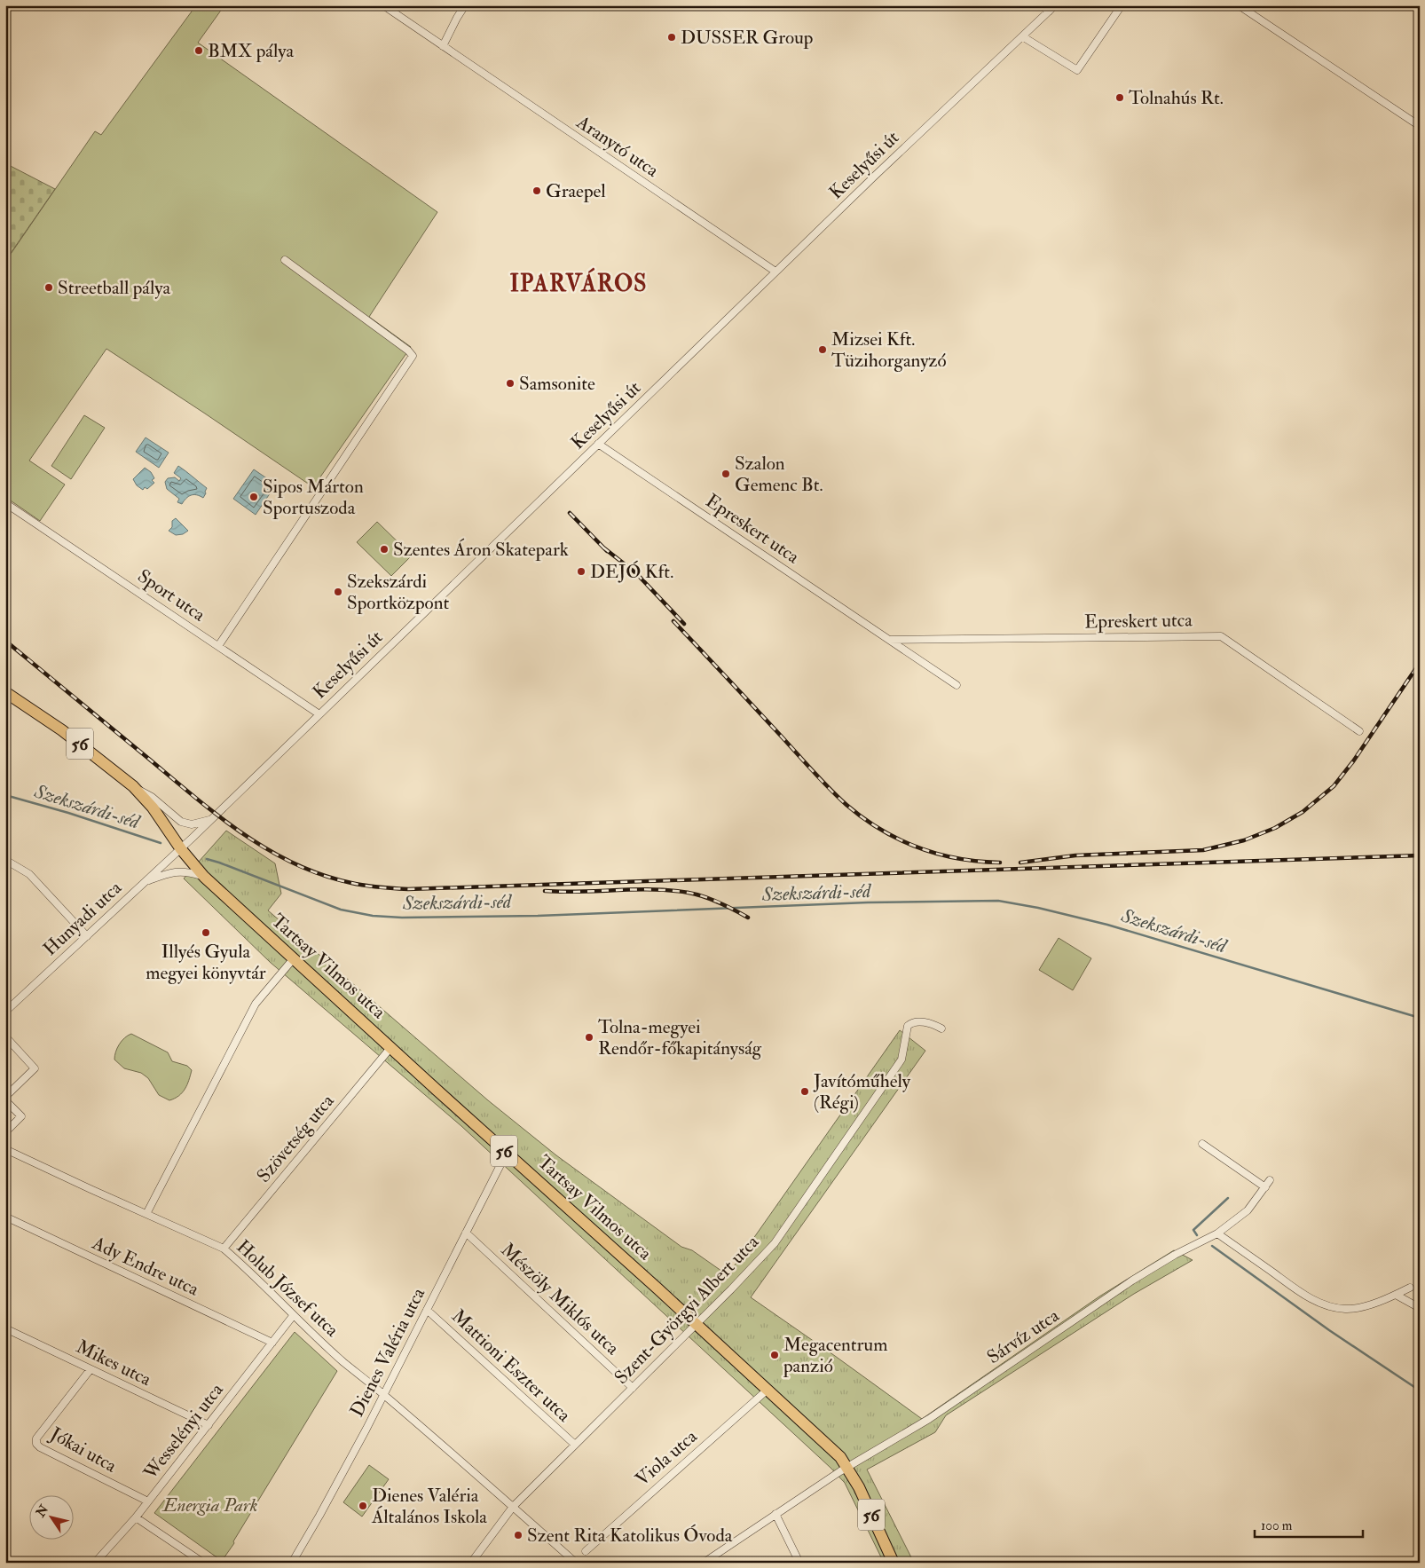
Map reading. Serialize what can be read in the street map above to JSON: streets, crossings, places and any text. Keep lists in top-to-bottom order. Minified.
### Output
{"streets":{"main road":["56","Tartsay Vilmos utca"],"street":["Aranytó utca","Keselyűsi út","Epreskert utca","Sport utca","Hunyadi utca","Szövetség utca","Ady Endre utca","Holub József utca","Mészöly Miklós utca","Szent-Györgyi Albert utca","Sárvíz utca","Dienes Valéria utca","Mikes utca","Mattioni Eszter utca","Wesselényi utca","Jókai utca","Viola utca"]},"crossings":[["Aranytó utca","Keselyűsi út"],["Keselyűsi út","Epreskert utca"],["Keselyűsi út","Sport utca"],["Keselyűsi út","56"],["Keselyűsi út","Hunyadi utca"],["Keselyűsi út","Tartsay Vilmos utca"],["56","Hunyadi utca"],["56","Tartsay Vilmos utca"],["Hunyadi utca","Tartsay Vilmos utca"],["Tartsay Vilmos utca","Szövetség utca"],["Tartsay Vilmos utca","Szent-Györgyi Albert utca"],["Tartsay Vilmos utca","Sárvíz utca"],["Tartsay Vilmos utca","Dienes Valéria utca"],["Tartsay Vilmos utca","Viola utca"],["Szövetség utca","Holub József utca"],["Ady Endre utca","Wesselényi utca"],["Holub József utca","Szent-Györgyi Albert utca"],["Holub József utca","Dienes Valéria utca"],["Holub József utca","Wesselényi utca"],["Mészöly Miklós utca","Szent-Györgyi Albert utca"],["Mészöly Miklós utca","Dienes Valéria utca"],["Szent-Györgyi Albert utca","Mattioni Eszter utca"],["Dienes Valéria utca","Mattioni Eszter utca"],["Mikes utca","Wesselényi utca"],["Mikes utca","Jókai utca"],["Wesselényi utca","Jókai utca"]],"districts":["IPARVÁROS"],"water":["Szekszárdi-séd"],"parks":["Energia Park"],"places":["DUSSER Group","BMX pálya","Tolnahús Rt.","Graepel","Streetball pálya","Mizsei Kft. Tüzihorganyzó","Samsonite","Szalon Gemenc Bt.","Sipos Márton Sportuszoda","Szentes Áron Skatepark","DEJÓ Kft.","Szekszárdi Sportközpont","Illyés Gyula megyei könyvtár","Tolna-megyei Rendőr-főkapitányság","Javítóműhely (Régi)","Megacentrum panzió","Dienes Valéria Általános Iskola","Szent Rita Katolikus Óvoda"],"scale_bar":"100 m","north":"top left"}
